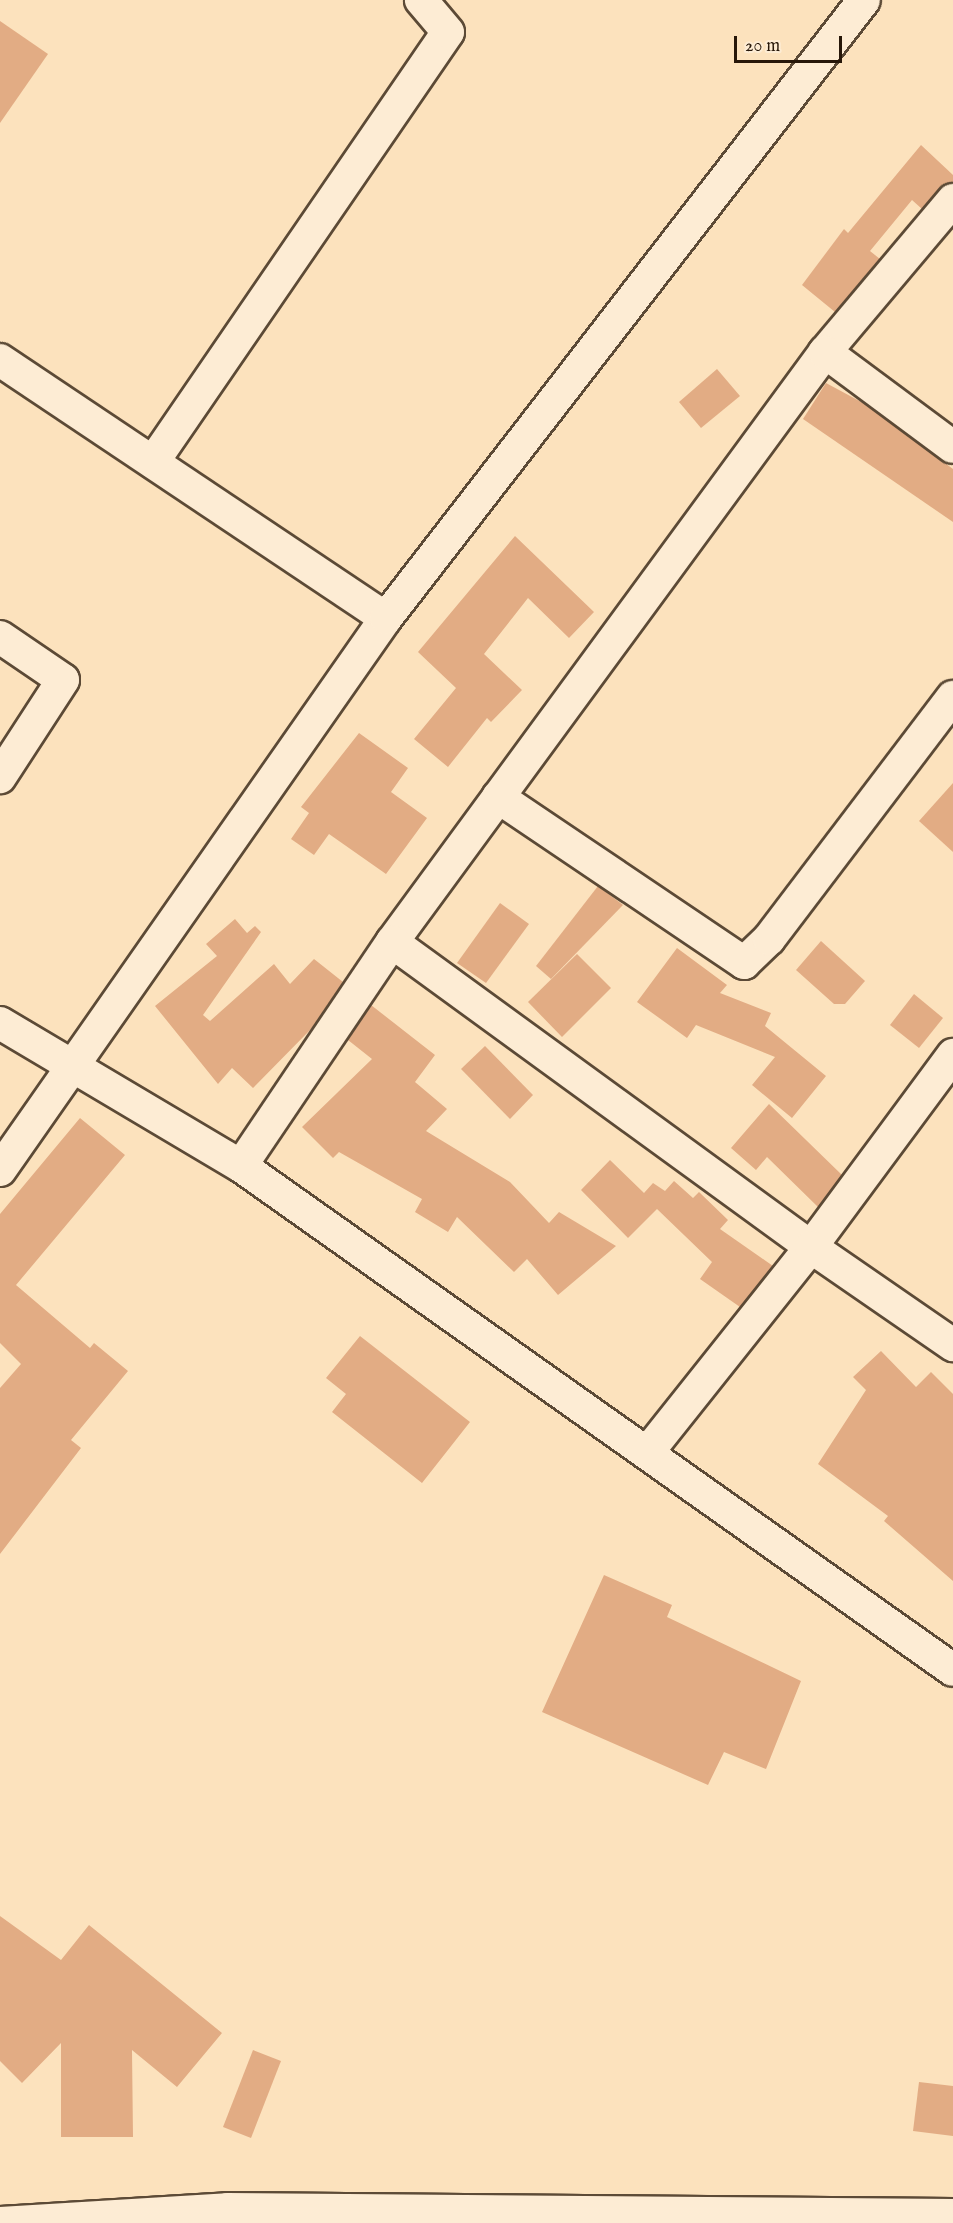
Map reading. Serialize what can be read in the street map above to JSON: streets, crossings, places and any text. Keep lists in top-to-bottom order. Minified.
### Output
{"scale_bar":"20 m"}
